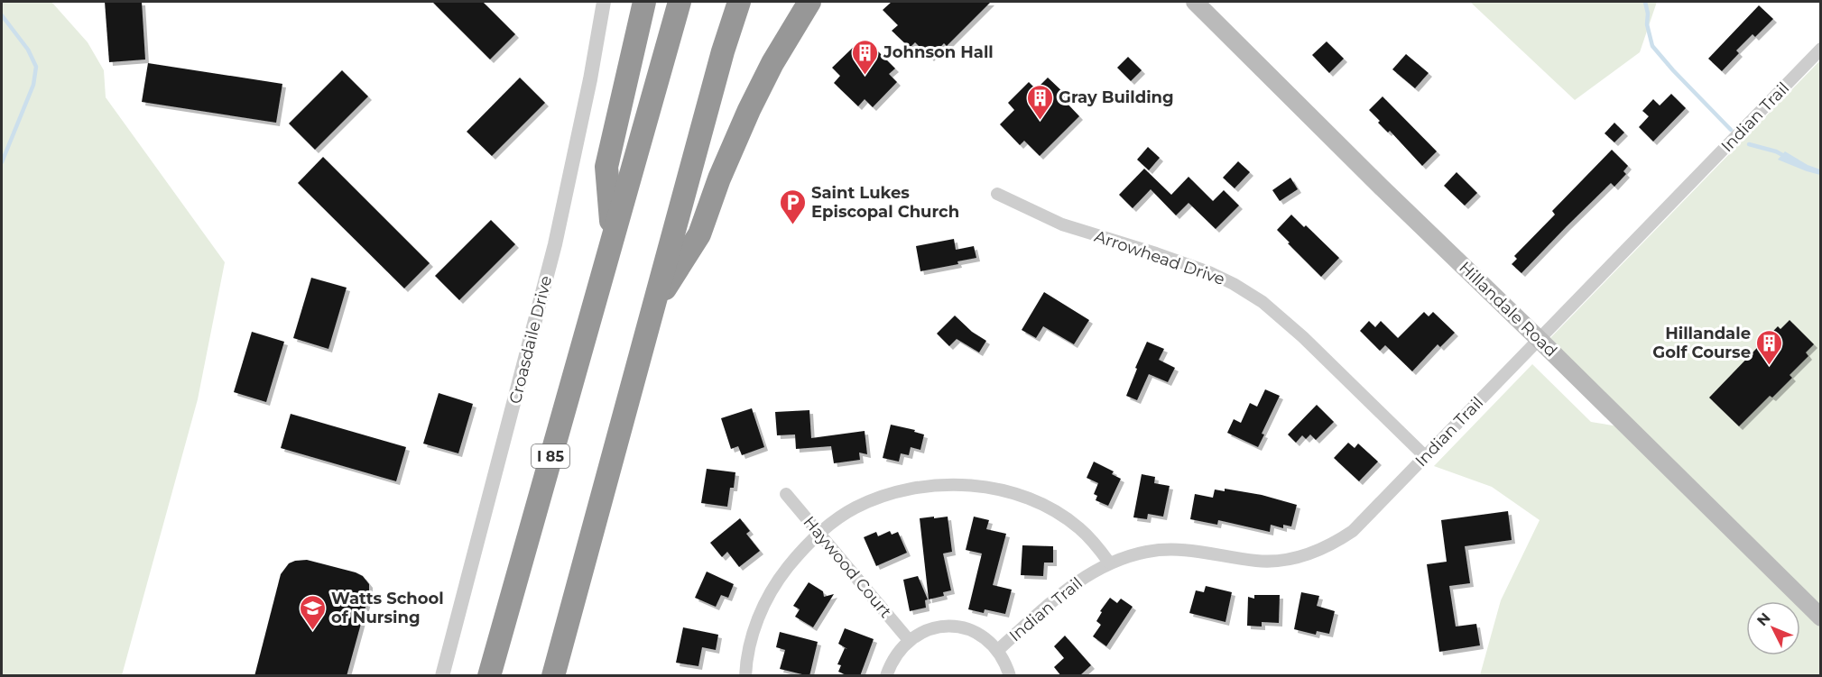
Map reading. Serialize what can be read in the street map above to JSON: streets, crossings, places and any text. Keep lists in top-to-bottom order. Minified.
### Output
{"streets":{"highway":["I 85"],"main road":["Hillandale Road"],"street":["Indian Trail","Arrowhead Drive","Croasdaile Drive","Haywood Court"]},"crossings":[["Indian Trail","Arrowhead Drive"],["Indian Trail","Hillandale Road"],["Indian Trail","Haywood Court"]],"places":{"building":["Johnson Hall","Gray Building","Hillandale Golf Course"],"parking":["Saint Lukes Episcopal Church"],"school or university":["Watts School of Nursing"]},"north":"top left"}
